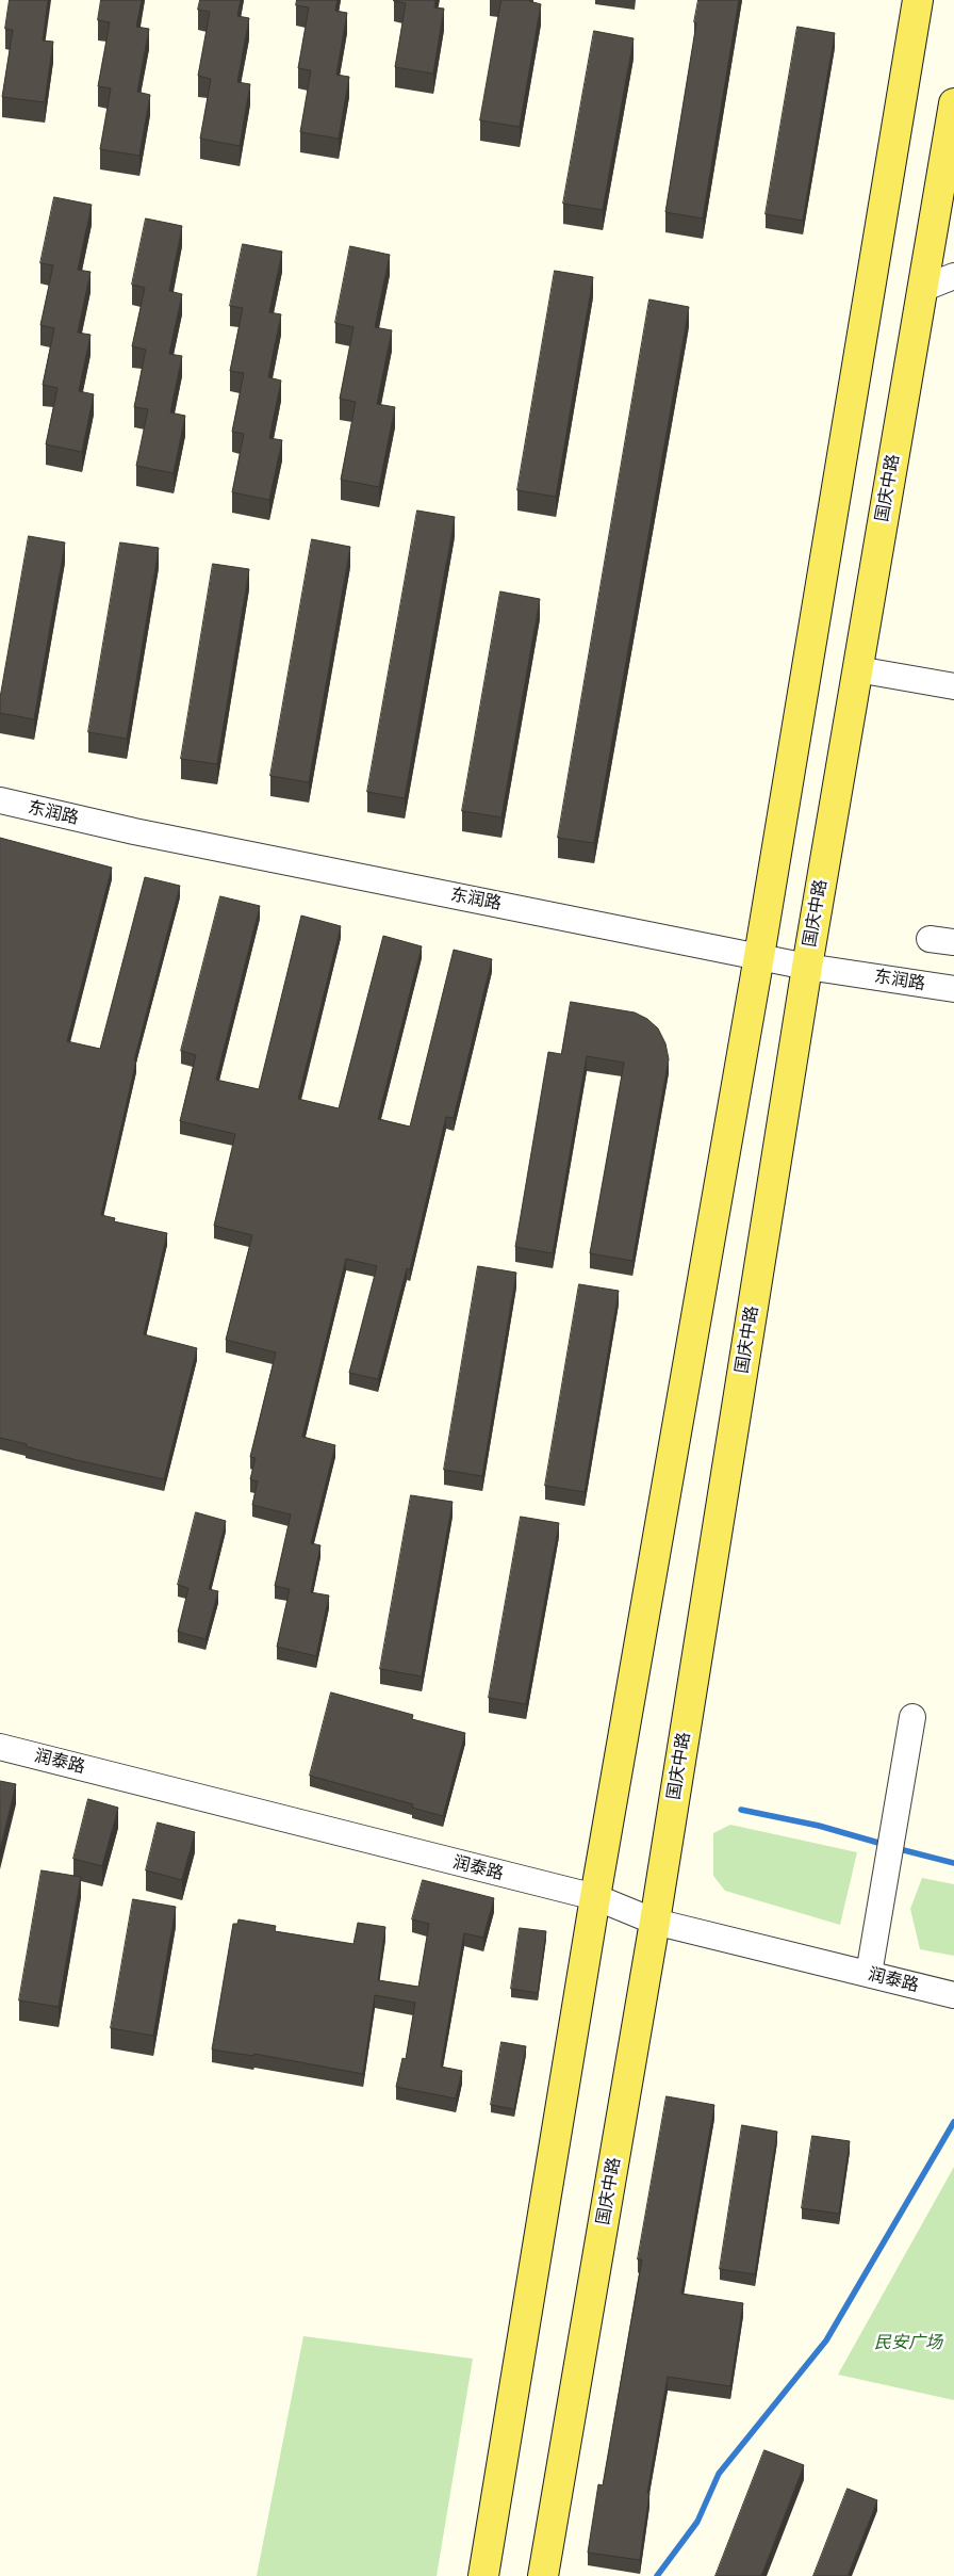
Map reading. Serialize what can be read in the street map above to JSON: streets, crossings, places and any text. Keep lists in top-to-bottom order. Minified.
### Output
{"streets":{"main road":["国庆中路"],"street":["东润路","润泰路"]},"crossings":[["国庆中路","东润路"],["国庆中路","润泰路"]],"parks":["民安广场"]}
